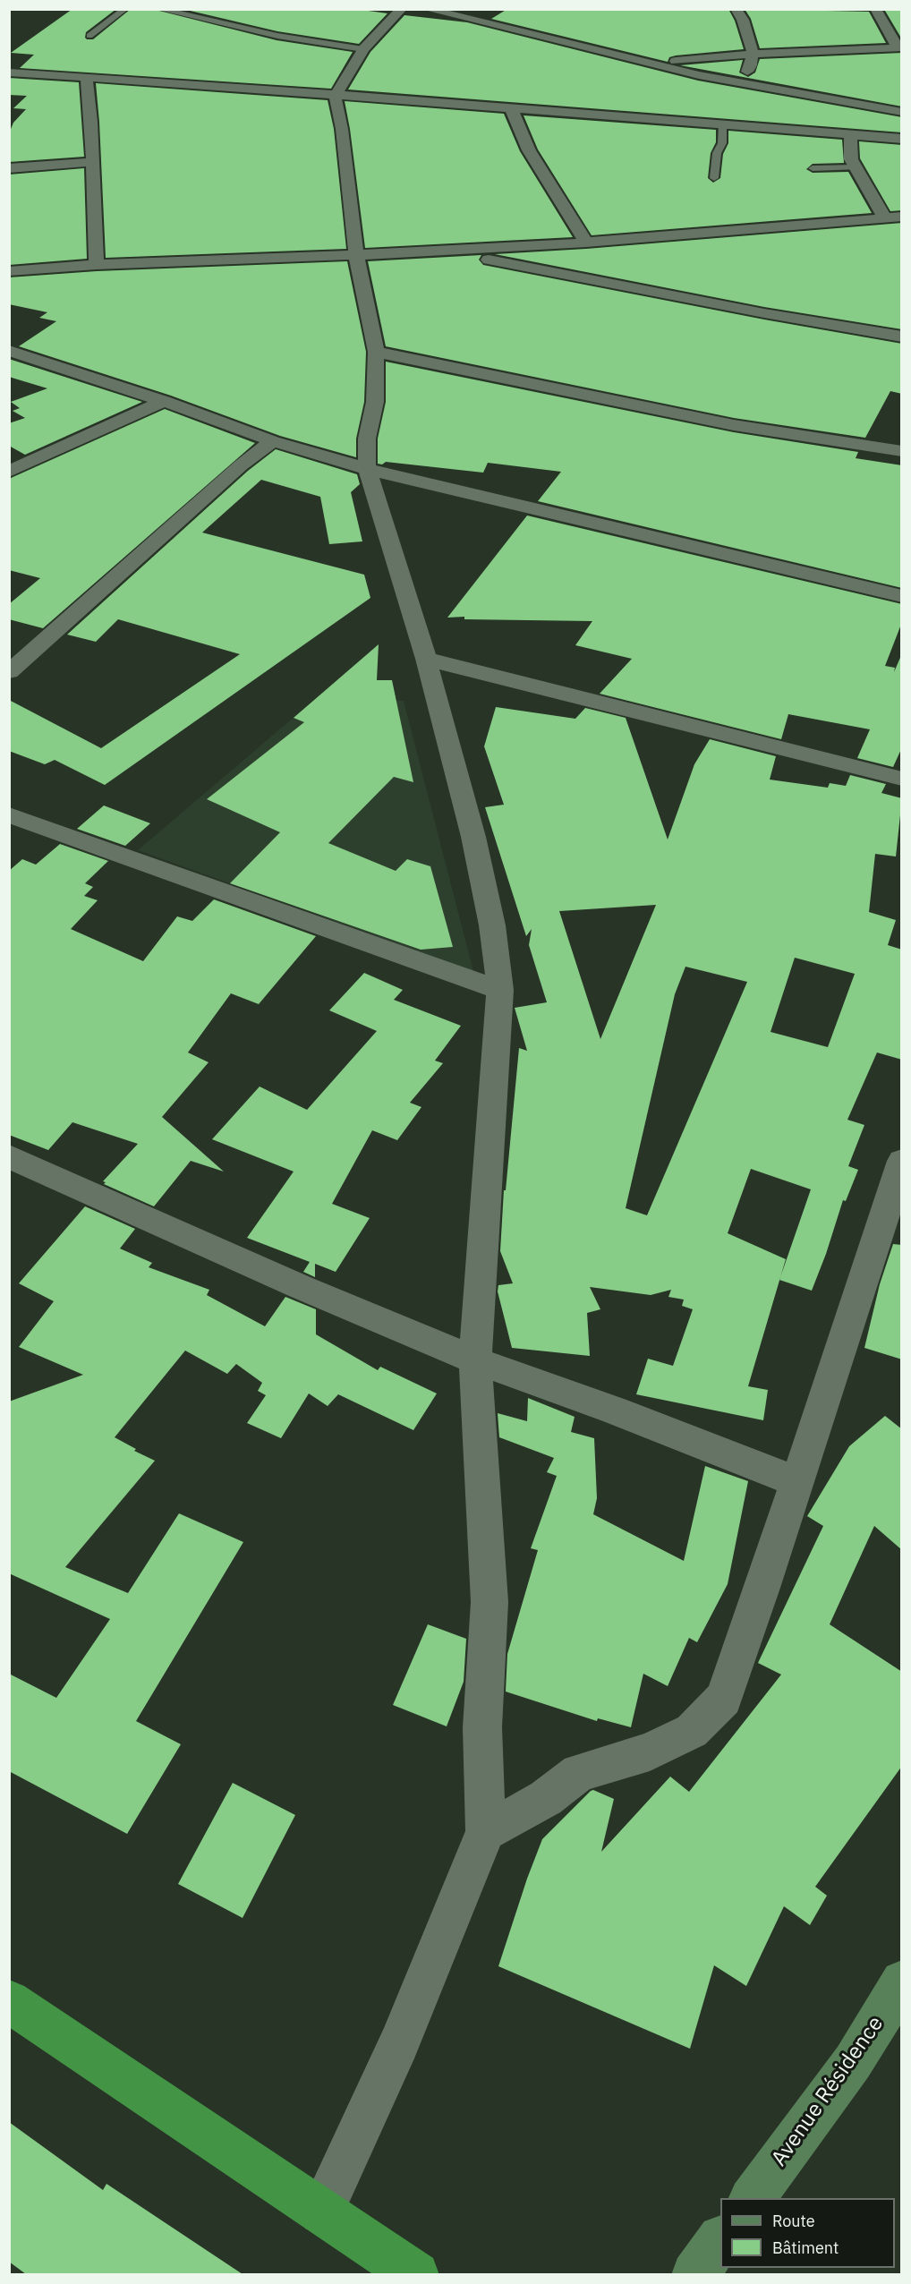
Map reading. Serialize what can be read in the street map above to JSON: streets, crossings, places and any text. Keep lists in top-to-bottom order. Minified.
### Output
{"streets":{"main road":["Avenue Résidence"]},"legend":["Route","Bâtiment"]}
